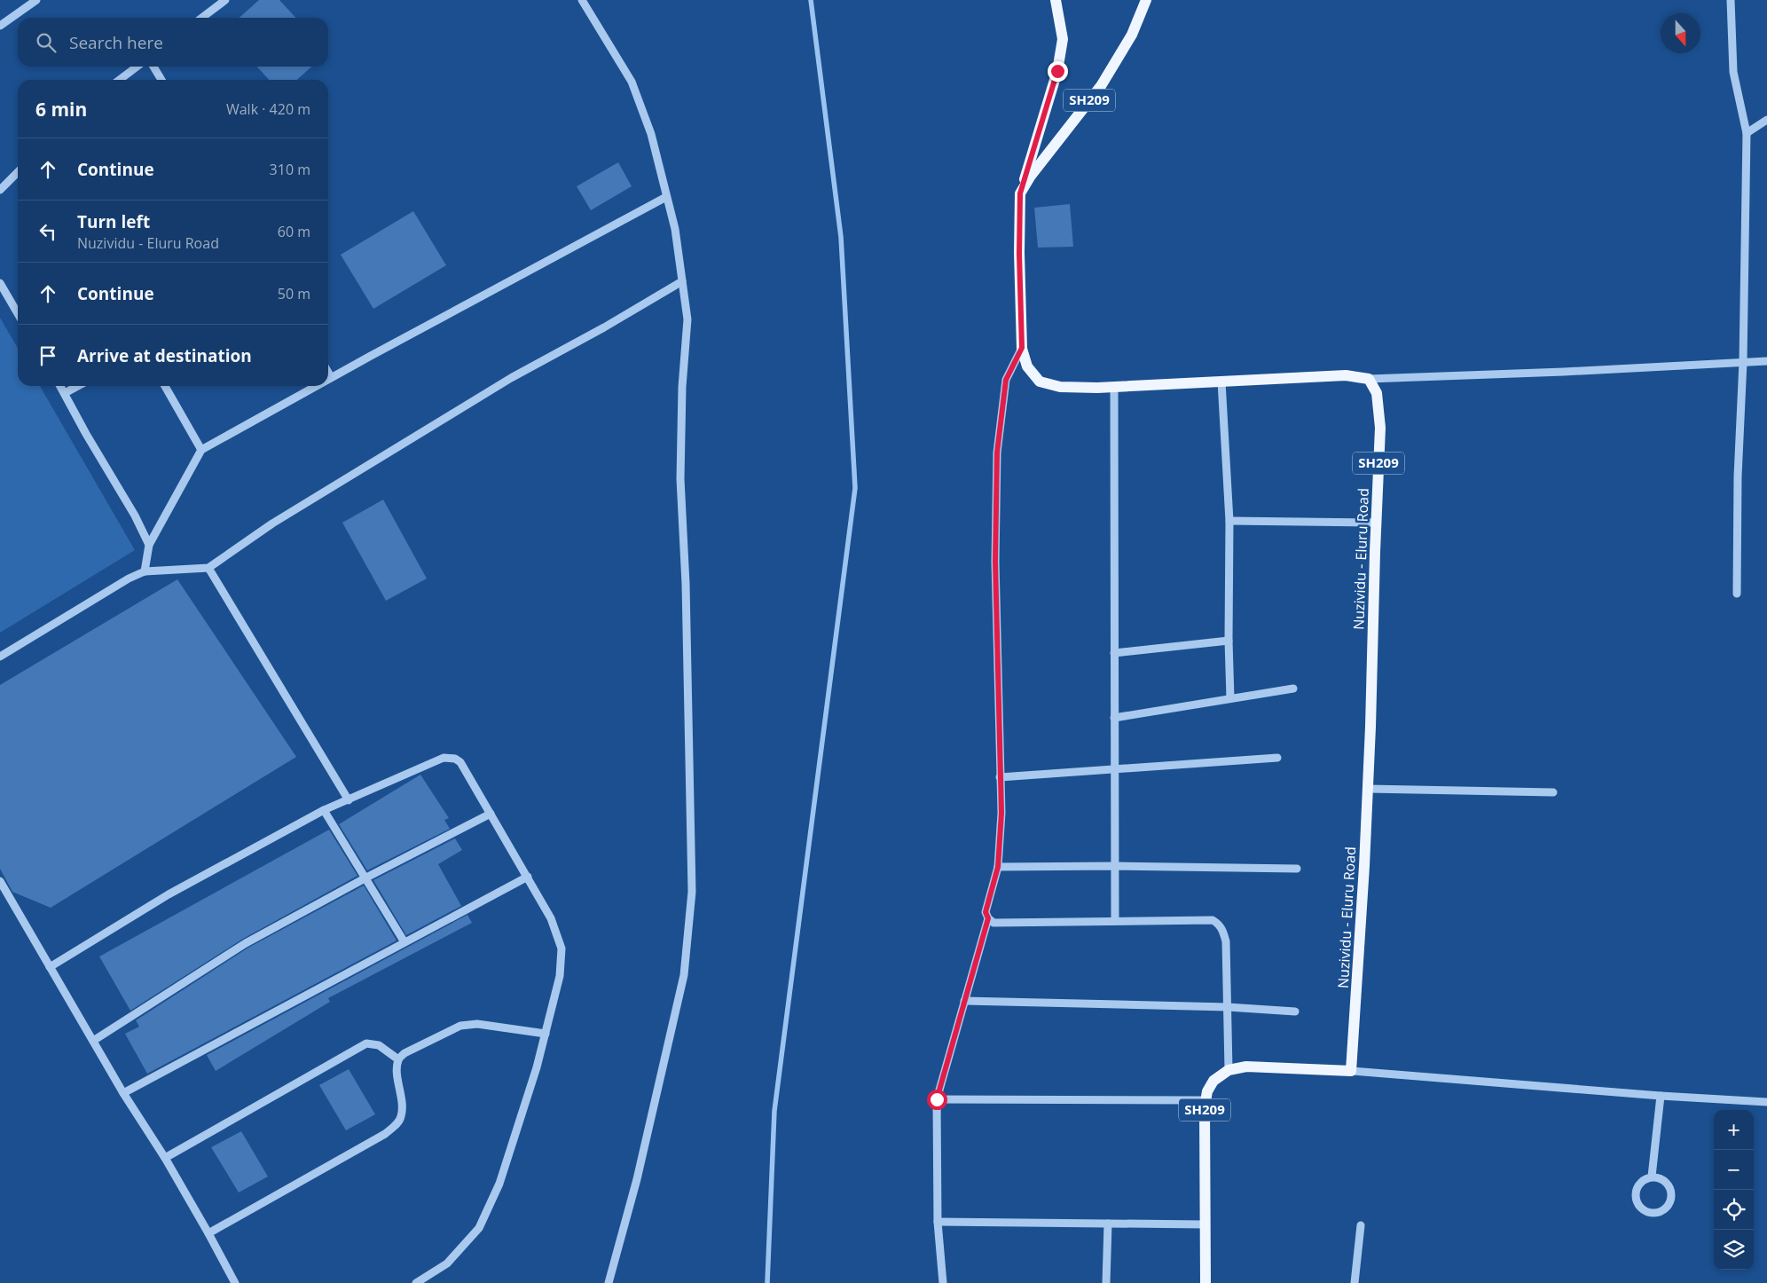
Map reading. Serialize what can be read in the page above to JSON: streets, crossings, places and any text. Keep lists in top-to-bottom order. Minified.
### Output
{"streets":{"main road":["SH209","Nuzividu - Eluru Road"]},"north":"bottom","page":{"search":"Search here","heading":["6 min","Walk · 420 m"],"list":[["Continue","310 m"],["Turn left","Nuzividu - Eluru Road","60 m"],["Continue","50 m"],"Arrive at destination"],"map_buttons":["+","−"]}}
